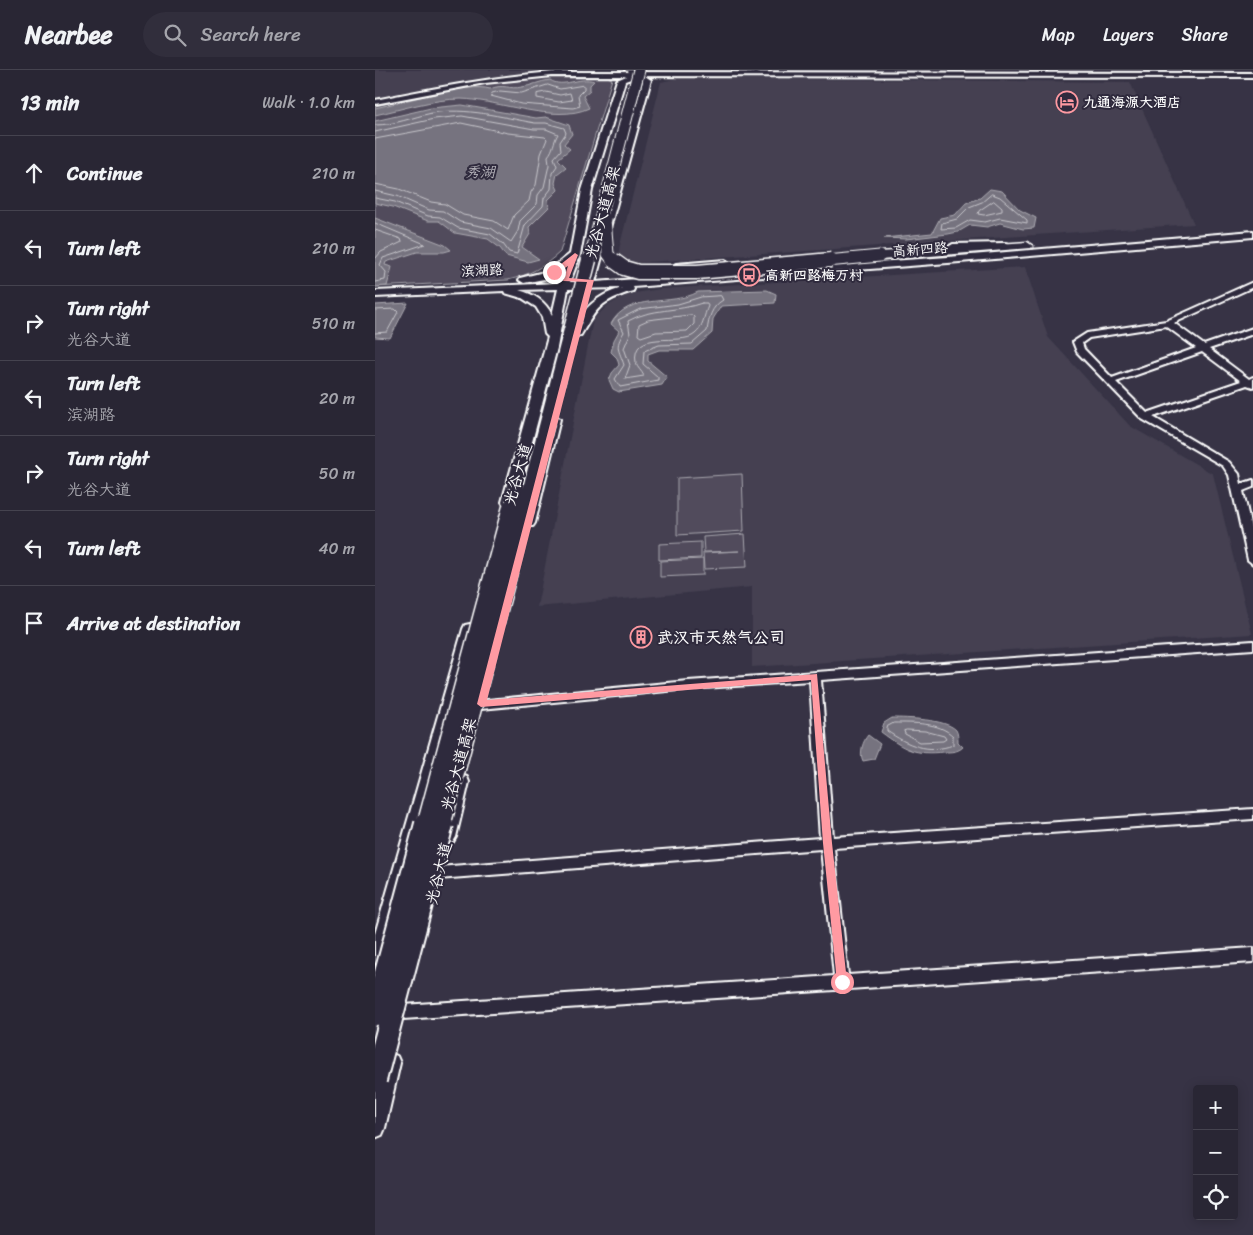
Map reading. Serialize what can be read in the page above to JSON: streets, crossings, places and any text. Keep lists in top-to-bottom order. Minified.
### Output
{"streets":{"highway":["光谷大道高架"],"main road":["高新四路","滨湖路","光谷大道"]},"crossings":[["光谷大道高架","光谷大道"],["高新四路","滨湖路"],["高新四路","光谷大道"],["滨湖路","光谷大道"]],"water":["秀湖"],"places":{"hotel":["九通海源大酒店"],"bus stop":["高新四路梅万村"],"building":["武汉市天然气公司"]},"page":{"header":"Nearbee","search":"Search here","nav":["Map","Layers","Share"],"heading":["13 min","Walk · 1.0 km"],"list":[["Continue","210 m"],["Turn left","210 m"],["Turn right","光谷大道","510 m"],["Turn left","滨湖路","20 m"],["Turn right","光谷大道","50 m"],["Turn left","40 m"],"Arrive at destination"],"map_buttons":["+","−"]}}
